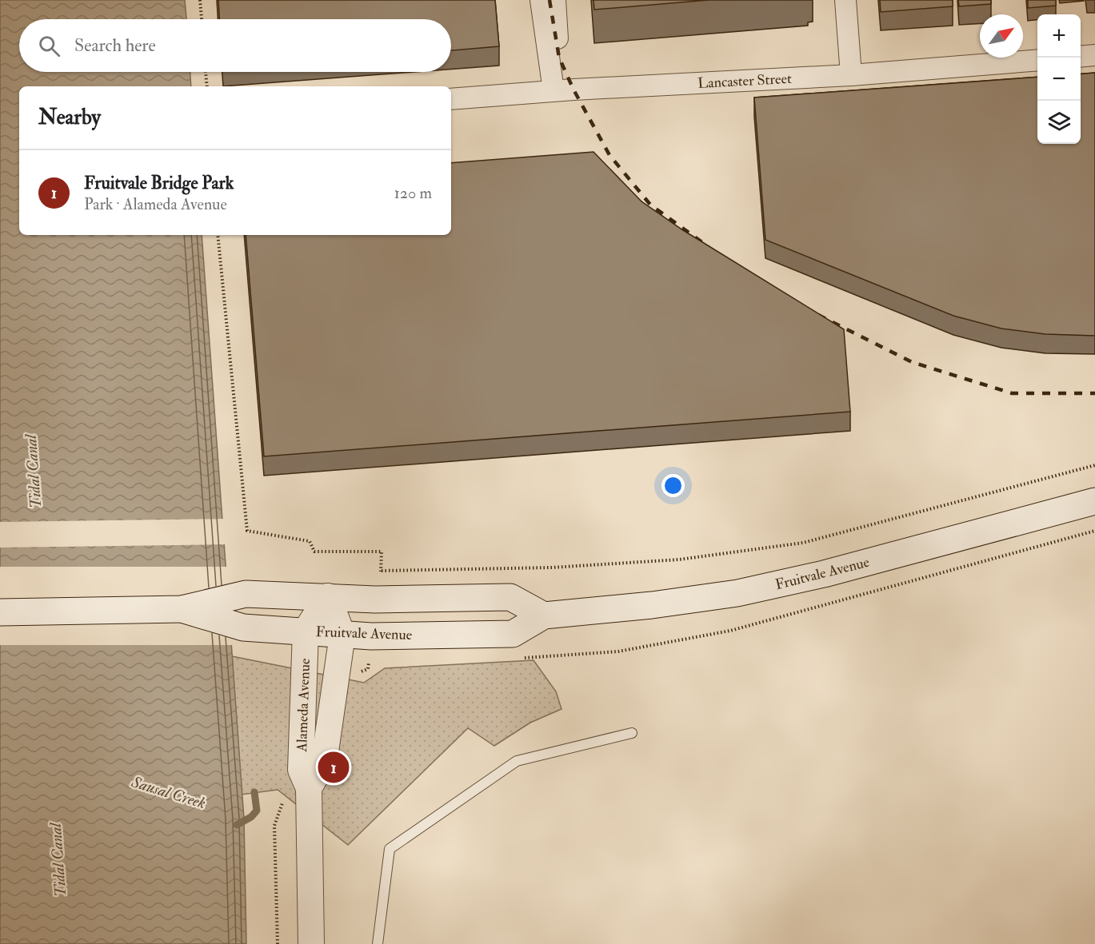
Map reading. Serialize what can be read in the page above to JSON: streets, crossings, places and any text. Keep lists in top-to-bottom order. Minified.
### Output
{"streets":{"main road":["Fruitvale Avenue"],"street":["Lancaster Street","Alameda Avenue"]},"crossings":[["Fruitvale Avenue","Alameda Avenue"]],"water":["Tidal Canal","Sausal Creek"],"north":"top right","page":{"map_buttons":["+","−"],"search":"Search here","heading":"Nearby","list":[{"mark":"1","name":"Fruitvale Bridge Park","note":"Park · Alameda Avenue","value":"120 m"}],"pins":"1"}}
